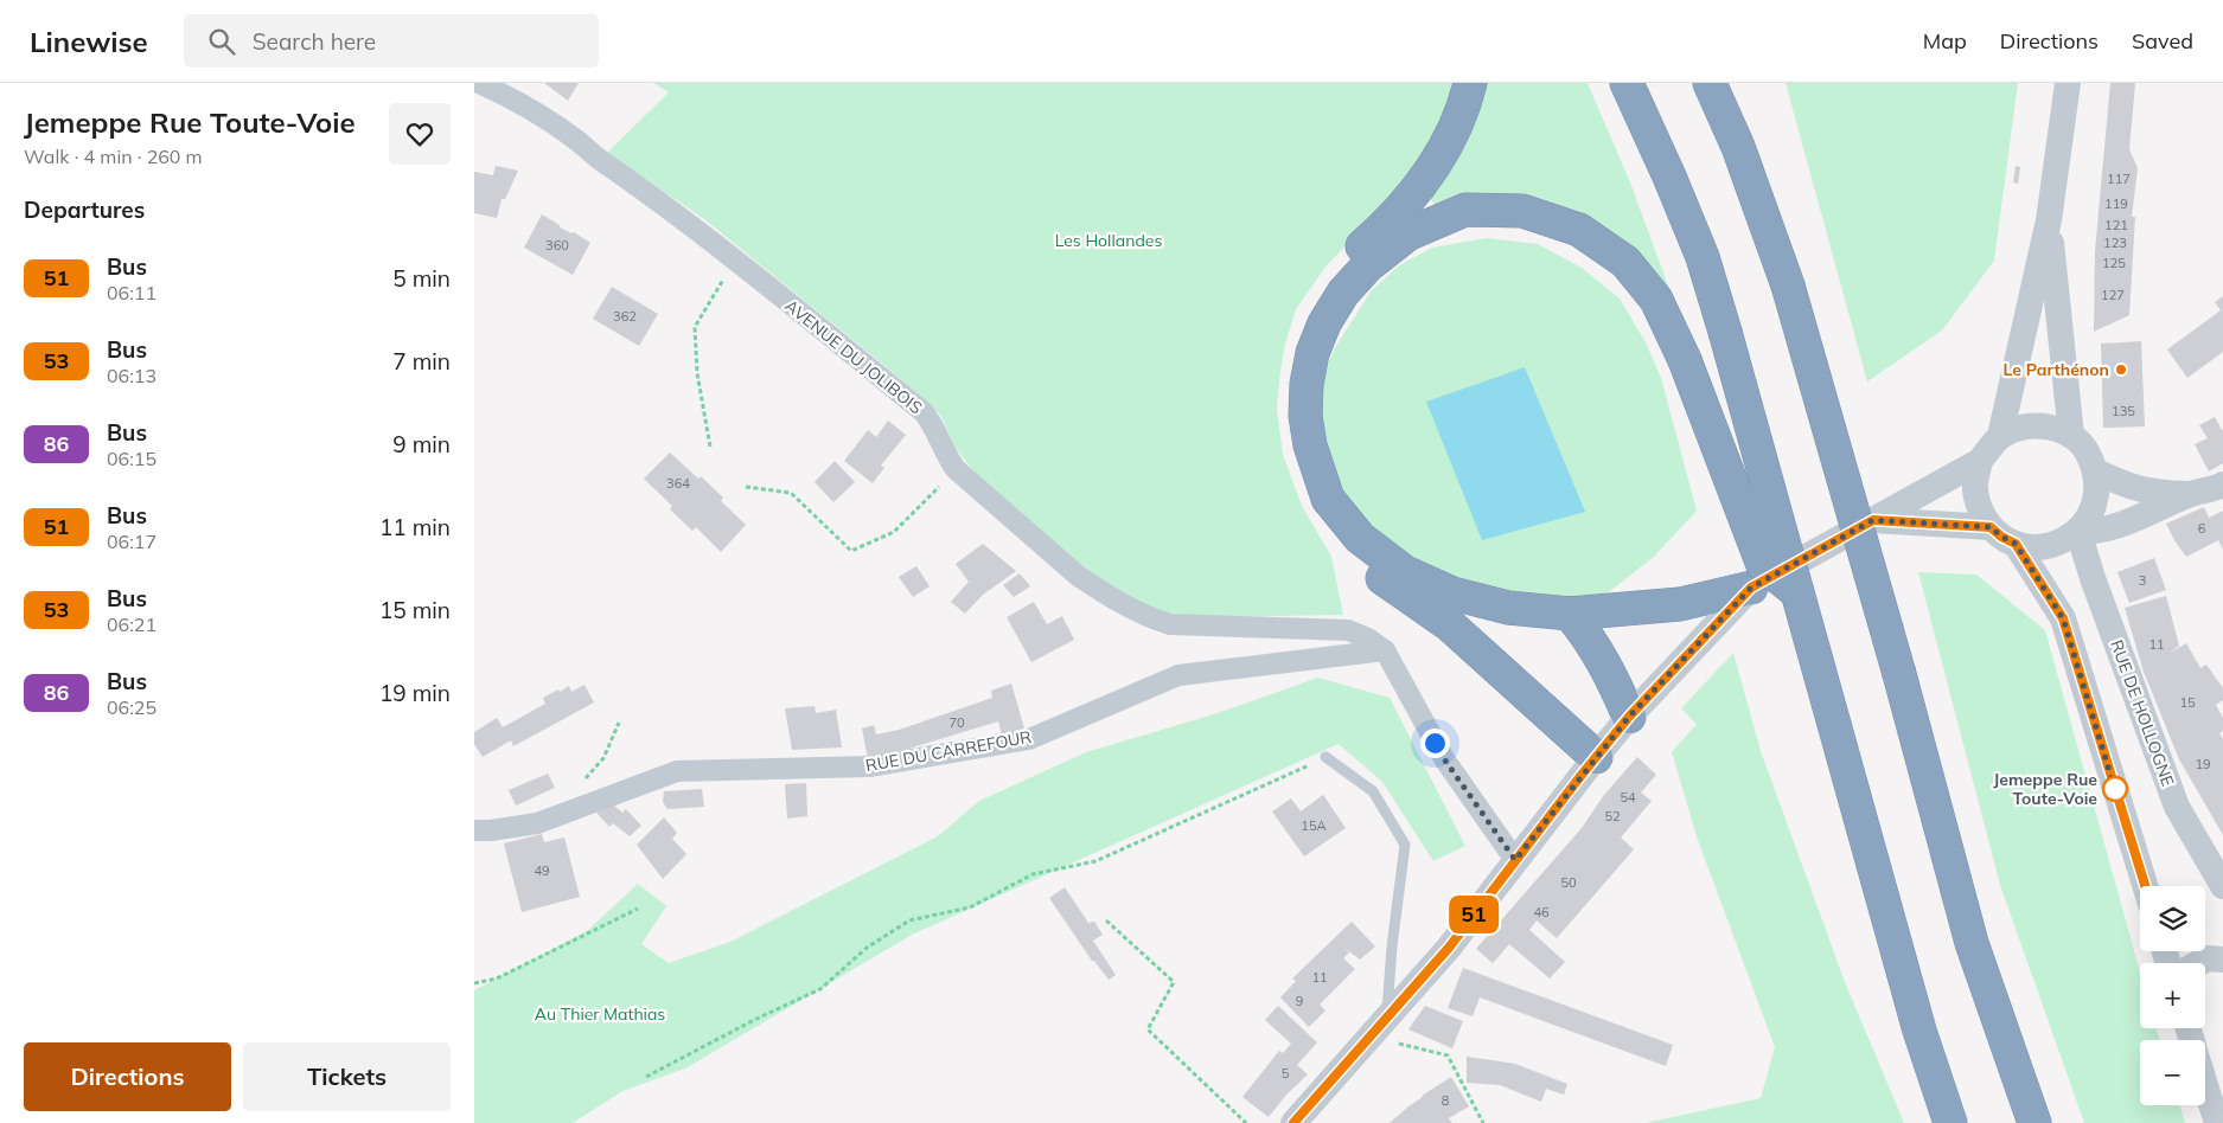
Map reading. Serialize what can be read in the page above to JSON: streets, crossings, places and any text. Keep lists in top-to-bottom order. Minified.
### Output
{"streets":{"street":["AVENUE DU JOLIBOIS","RUE DE HOLLOGNE","RUE DU CARREFOUR"]},"crossings":[["AVENUE DU JOLIBOIS","RUE DU CARREFOUR"]],"parks":["Les Hollandes","Au Thier Mathias"],"places":["Le Parthénon","Jemeppe Rue Toute-Voie"],"lines":["bus line 51"],"house_numbers":["117","119","121","123","360","125","127","362","135","364","6","3","11","15","70","19","54","52","15A","49","50","46","11","9","5","8"],"page":{"header":"Linewise","search":"Search here","nav":["Map","Directions","Saved"],"heading":[["Jemeppe Rue Toute-Voie","Walk · 4 min · 260 m"],"Departures"],"on_map":"51","list":[{"mark":"51","name":"Bus","note":"06:11","value":"5 min"},{"mark":"53","name":"Bus","note":"06:13","value":"7 min"},{"mark":"86","name":"Bus","note":"06:15","value":"9 min"},{"mark":"51","name":"Bus","note":"06:17","value":"11 min"},{"mark":"53","name":"Bus","note":"06:21","value":"15 min"},{"mark":"86","name":"Bus","note":"06:25","value":"19 min"}],"map_buttons":["+","−"],"buttons":["Directions","Tickets"]}}
